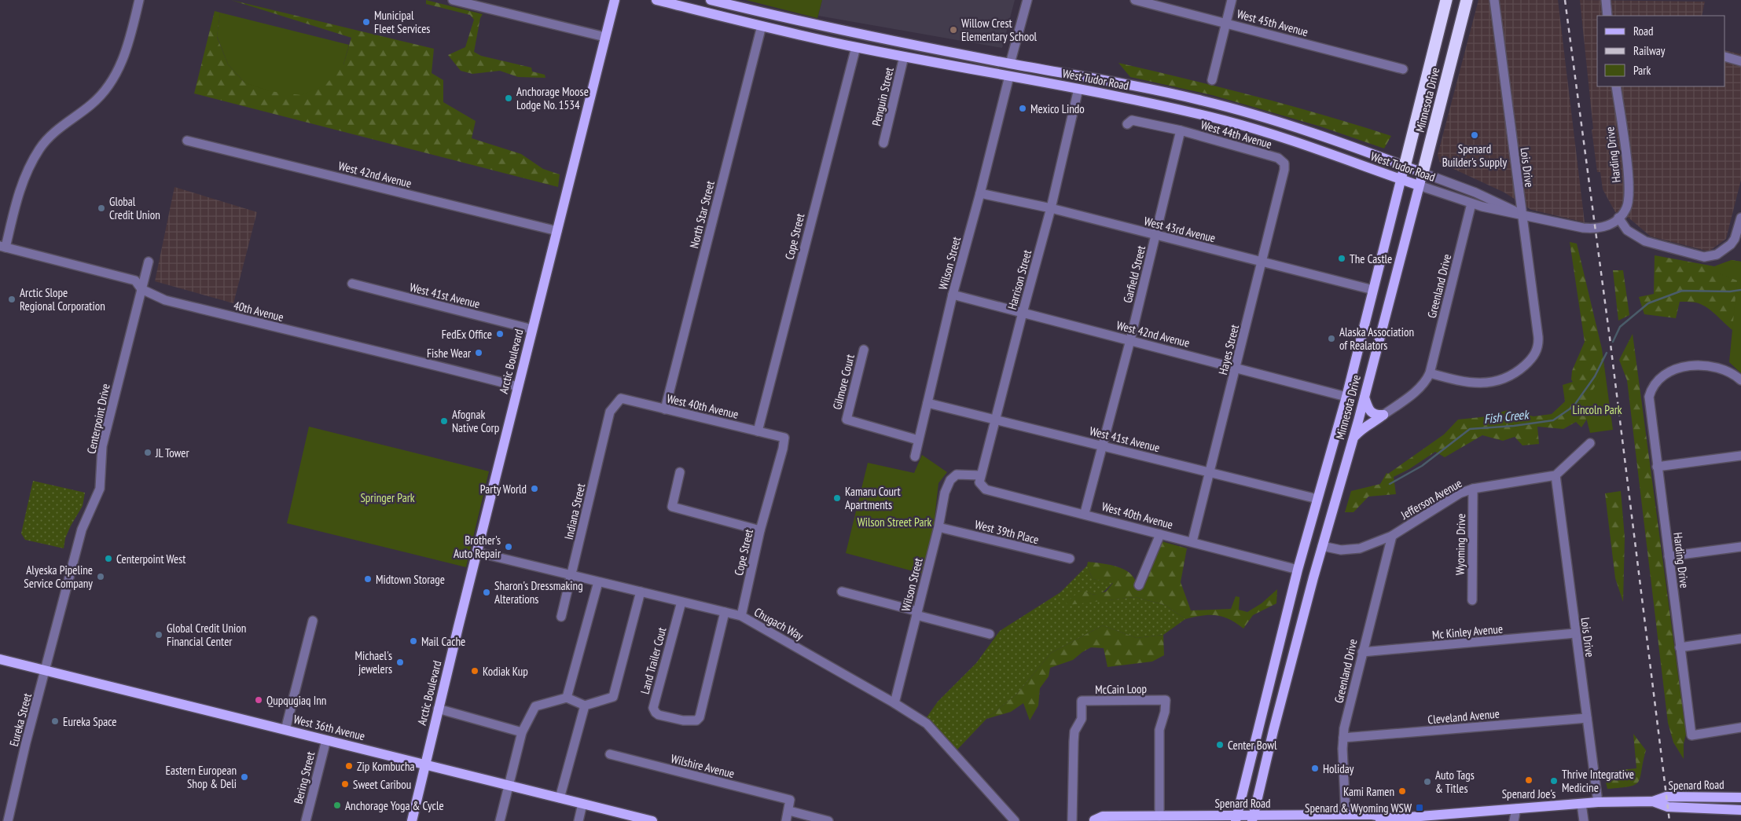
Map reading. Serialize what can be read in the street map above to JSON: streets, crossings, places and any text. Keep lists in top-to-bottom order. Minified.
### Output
{"streets":{"highway":["Minnesota Drive"],"main road":["West Tudor Road","Arctic Boulevard","West 36th Avenue","Spenard Road"],"street":["West 45th Avenue","Penguin Street","West 44th Avenue","Harding Drive","Lois Drive","West 42nd Avenue","North Star Street","West 43rd Avenue","Cope Street","Wilson Street","Garfield Street","Harrison Street","Greenland Drive","West 41st Avenue","40th Avenue","Hayes Street","Gilmore Court","West 40th Avenue","Centerpoint Drive","Jefferson Avenue","Indiana Street","West 39th Place","Wyoming Drive","Chugach Way","Mc Kinley Avenue","Land Trailer Cout","McCain Loop","Cleveland Avenue","Eureka Street","Wilshire Avenue","Bering Street"]},"crossings":[["West Tudor Road","Penguin Street"],["West Tudor Road","Minnesota Drive"],["West Tudor Road","Harding Drive"],["West Tudor Road","Lois Drive"],["West Tudor Road","North Star Street"],["West Tudor Road","Cope Street"],["West Tudor Road","Wilson Street"],["West Tudor Road","Harrison Street"],["West Tudor Road","Greenland Drive"],["Minnesota Drive","West 42nd Avenue"],["Minnesota Drive","West 43rd Avenue"],["Minnesota Drive","West 41st Avenue"],["Minnesota Drive","West 40th Avenue"],["Minnesota Drive","Jefferson Avenue"],["Minnesota Drive","Spenard Road"],["West 44th Avenue","Garfield Street"],["West 44th Avenue","Hayes Street"],["Lois Drive","Greenland Drive"],["Lois Drive","Jefferson Avenue"],["Lois Drive","Mc Kinley Avenue"],["Lois Drive","Cleveland Avenue"],["Lois Drive","Spenard Road"],["West 42nd Avenue","Wilson Street"],["West 42nd Avenue","Garfield Street"],["West 42nd Avenue","Harrison Street"],["West 42nd Avenue","Hayes Street"],["West 42nd Avenue","Arctic Boulevard"],["North Star Street","West 40th Avenue"],["West 43rd Avenue","Wilson Street"],["West 43rd Avenue","Garfield Street"],["West 43rd Avenue","Harrison Street"],["West 43rd Avenue","Hayes Street"],["Cope Street","West 40th Avenue"],["Cope Street","Chugach Way"],["Wilson Street","Harrison Street"],["Wilson Street","West 41st Avenue"],["Wilson Street","Gilmore Court"],["Wilson Street","West 40th Avenue"],["Wilson Street","West 39th Place"],["Wilson Street","Chugach Way"],["Garfield Street","West 41st Avenue"],["Garfield Street","West 40th Avenue"],["Harrison Street","West 41st Avenue"],["Harrison Street","West 40th Avenue"],["Greenland Drive","Jefferson Avenue"],["Greenland Drive","Mc Kinley Avenue"],["Greenland Drive","Cleveland Avenue"],["Greenland Drive","Spenard Road"],["West 41st Avenue","Hayes Street"],["West 41st Avenue","Arctic Boulevard"],["40th Avenue","Arctic Boulevard"],["40th Avenue","Centerpoint Drive"],["Hayes Street","West 40th Avenue"],["Arctic Boulevard","Chugach Way"],["Arctic Boulevard","West 36th Avenue"],["West 40th Avenue","Indiana Street"],["Centerpoint Drive","Eureka Street"],["Centerpoint Drive","West 36th Avenue"],["Jefferson Avenue","Wyoming Drive"],["Indiana Street","Chugach Way"],["Chugach Way","Land Trailer Cout"],["McCain Loop","Spenard Road"],["Eureka Street","West 36th Avenue"],["West 36th Avenue","Bering Street"]],"water":["Fish Creek"],"parks":["Lincoln Park","Springer Park","Wilson Street Park"],"places":{"other":["Municipal Fleet Services","Willow Crest Elementary School","Anchorage Moose Lodge No. 1534","Mexico Lindo","Spenard Builder's Supply","Global Credit Union","The Castle","Arctic Slope Regional Corporation","FedEx Office","Alaska Association of Realators","Fishe Wear","Afognak Native Corp","JL Tower","Party World","Kamaru Court Apartments","Brother's Auto Repair","Centerpoint West","Alyeska Pipeline Service Company","Midtown Storage","Sharon's Dressmaking Alterations","Global Credit Union Financial Center","Mail Cache","Michael's jewelers","Kodiak Kup","Qupqugiaq Inn","Eureka Space","Center Bowl","Zip Kombucha","Holiday","Eastern European Shop & Deli","Spenard Joe's","Thrive Integrative Medicine","Auto Tags & Titles","Sweet Caribou","Kami Ramen","Anchorage Yoga & Cycle"],"transit":["Spenard & Wyoming WSW"]},"legend":["Road","Railway","Park"]}
